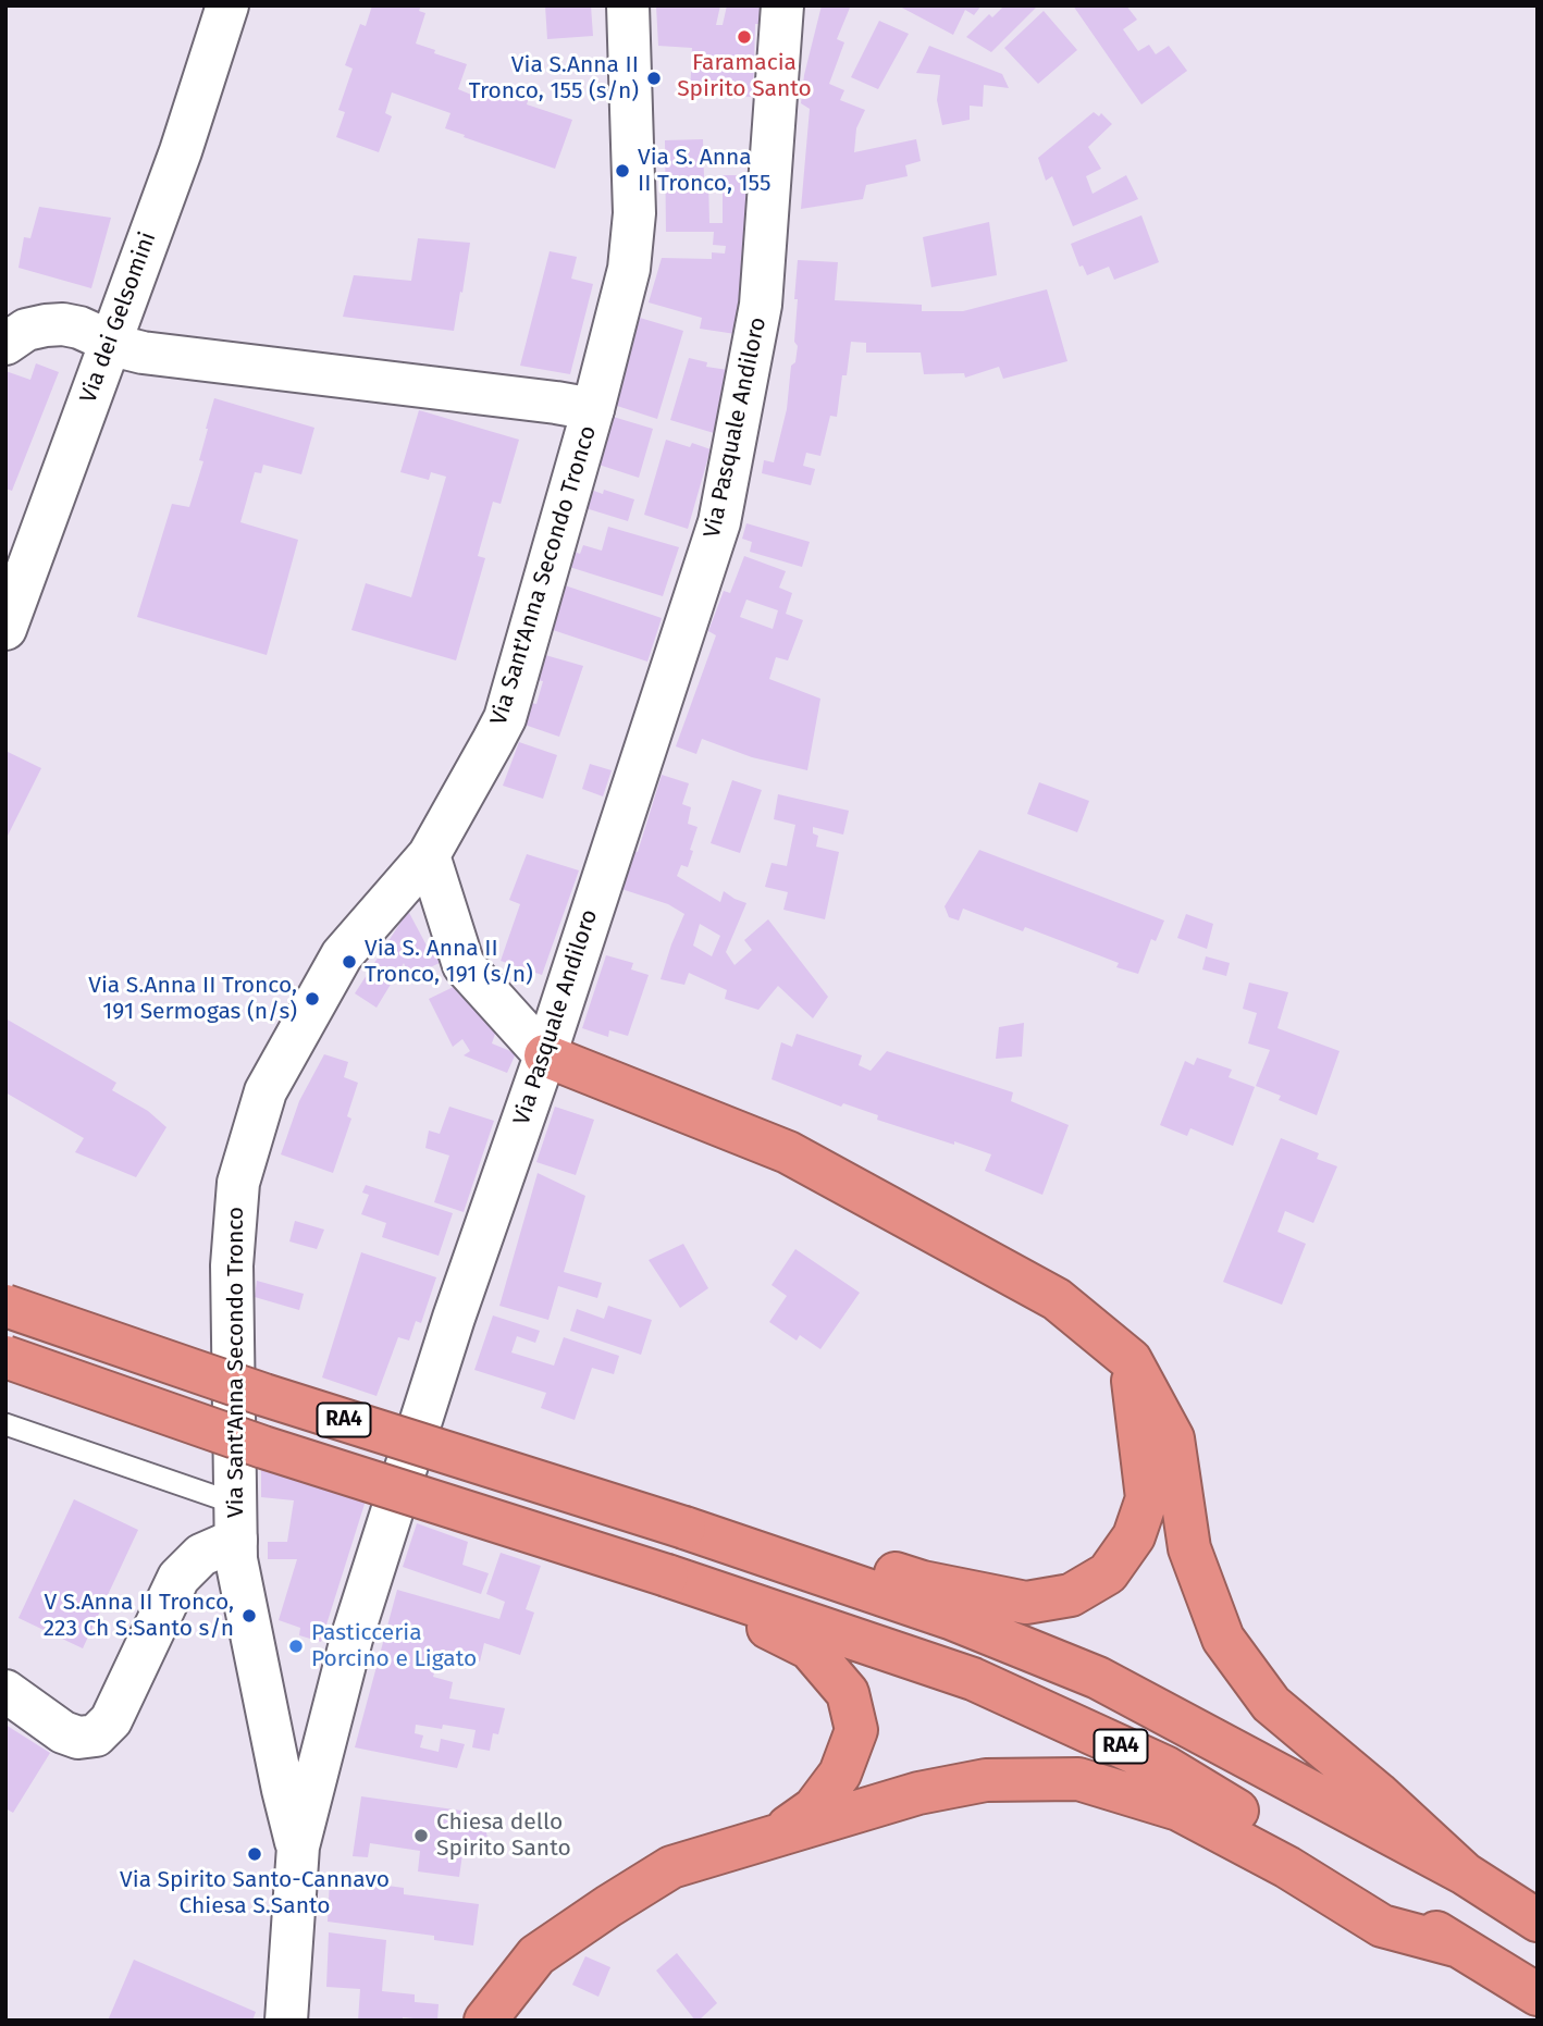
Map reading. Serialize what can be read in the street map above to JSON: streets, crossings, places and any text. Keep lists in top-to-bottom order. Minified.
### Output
{"streets":{"highway":["RA4"],"street":["Via dei Gelsomini","Via Pasquale Andiloro","Via Sant'Anna Secondo Tronco"]},"crossings":[["Via Pasquale Andiloro","Via Sant'Anna Secondo Tronco"]],"places":["Faramacia Spirito Santo","Via S.Anna II Tronco, 155 (s/n)","Via S. Anna II Tronco, 155","Via S. Anna II Tronco, 191 (s/n)","Via S.Anna II Tronco, 191 Sermogas (n/s)","V S.Anna II Tronco, 223 Ch S.Santo s/n","Pasticceria Porcino e Ligato","Chiesa dello Spirito Santo","Via Spirito Santo-Cannavo Chiesa S.Santo"]}
